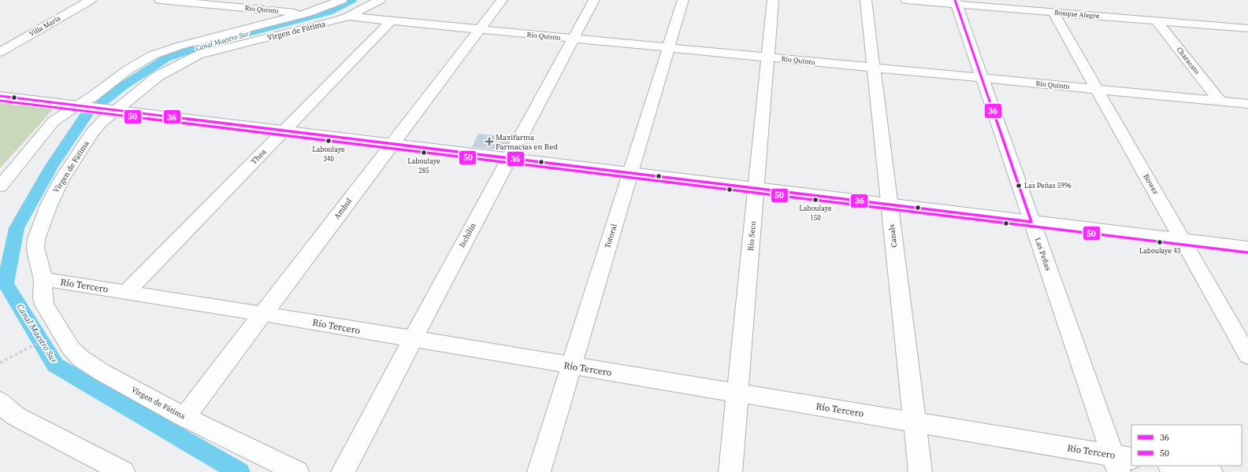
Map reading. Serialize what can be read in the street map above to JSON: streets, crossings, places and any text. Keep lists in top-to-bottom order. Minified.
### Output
{"streets":{"street":["Río Quinto","Bosque Alegre","Villa María","Virgen de Fátima","Characato","Thea","Bower","Ambul","Ischilín","Totoral","Río Seco","Canals","Las Peñas","Río Tercero"]},"crossings":[["Río Quinto","Virgen de Fátima"],["Río Quinto","Characato"],["Río Quinto","Thea"],["Río Quinto","Bower"],["Río Quinto","Ambul"],["Río Quinto","Ischilín"],["Río Quinto","Totoral"],["Río Quinto","Río Seco"],["Río Quinto","Canals"],["Río Quinto","Las Peñas"],["Bosque Alegre","Characato"],["Bosque Alegre","Bower"],["Bosque Alegre","Las Peñas"],["Virgen de Fátima","Ambul"],["Virgen de Fátima","Río Tercero"],["Thea","Río Tercero"],["Ambul","Río Tercero"],["Ischilín","Río Tercero"],["Totoral","Río Tercero"],["Río Seco","Río Tercero"],["Canals","Río Tercero"],["Las Peñas","Río Tercero"]],"water":["Canal Maestro Sur"],"places":{"other":["Laboulaye 340","Laboulaye 285","Las Peñas 5996","Laboulaye 150","Laboulaye 43"],"health":["Maxifarma Farmacias en Red"]},"lines":["transit line 36","transit line 50"],"legend":["36","50"]}
